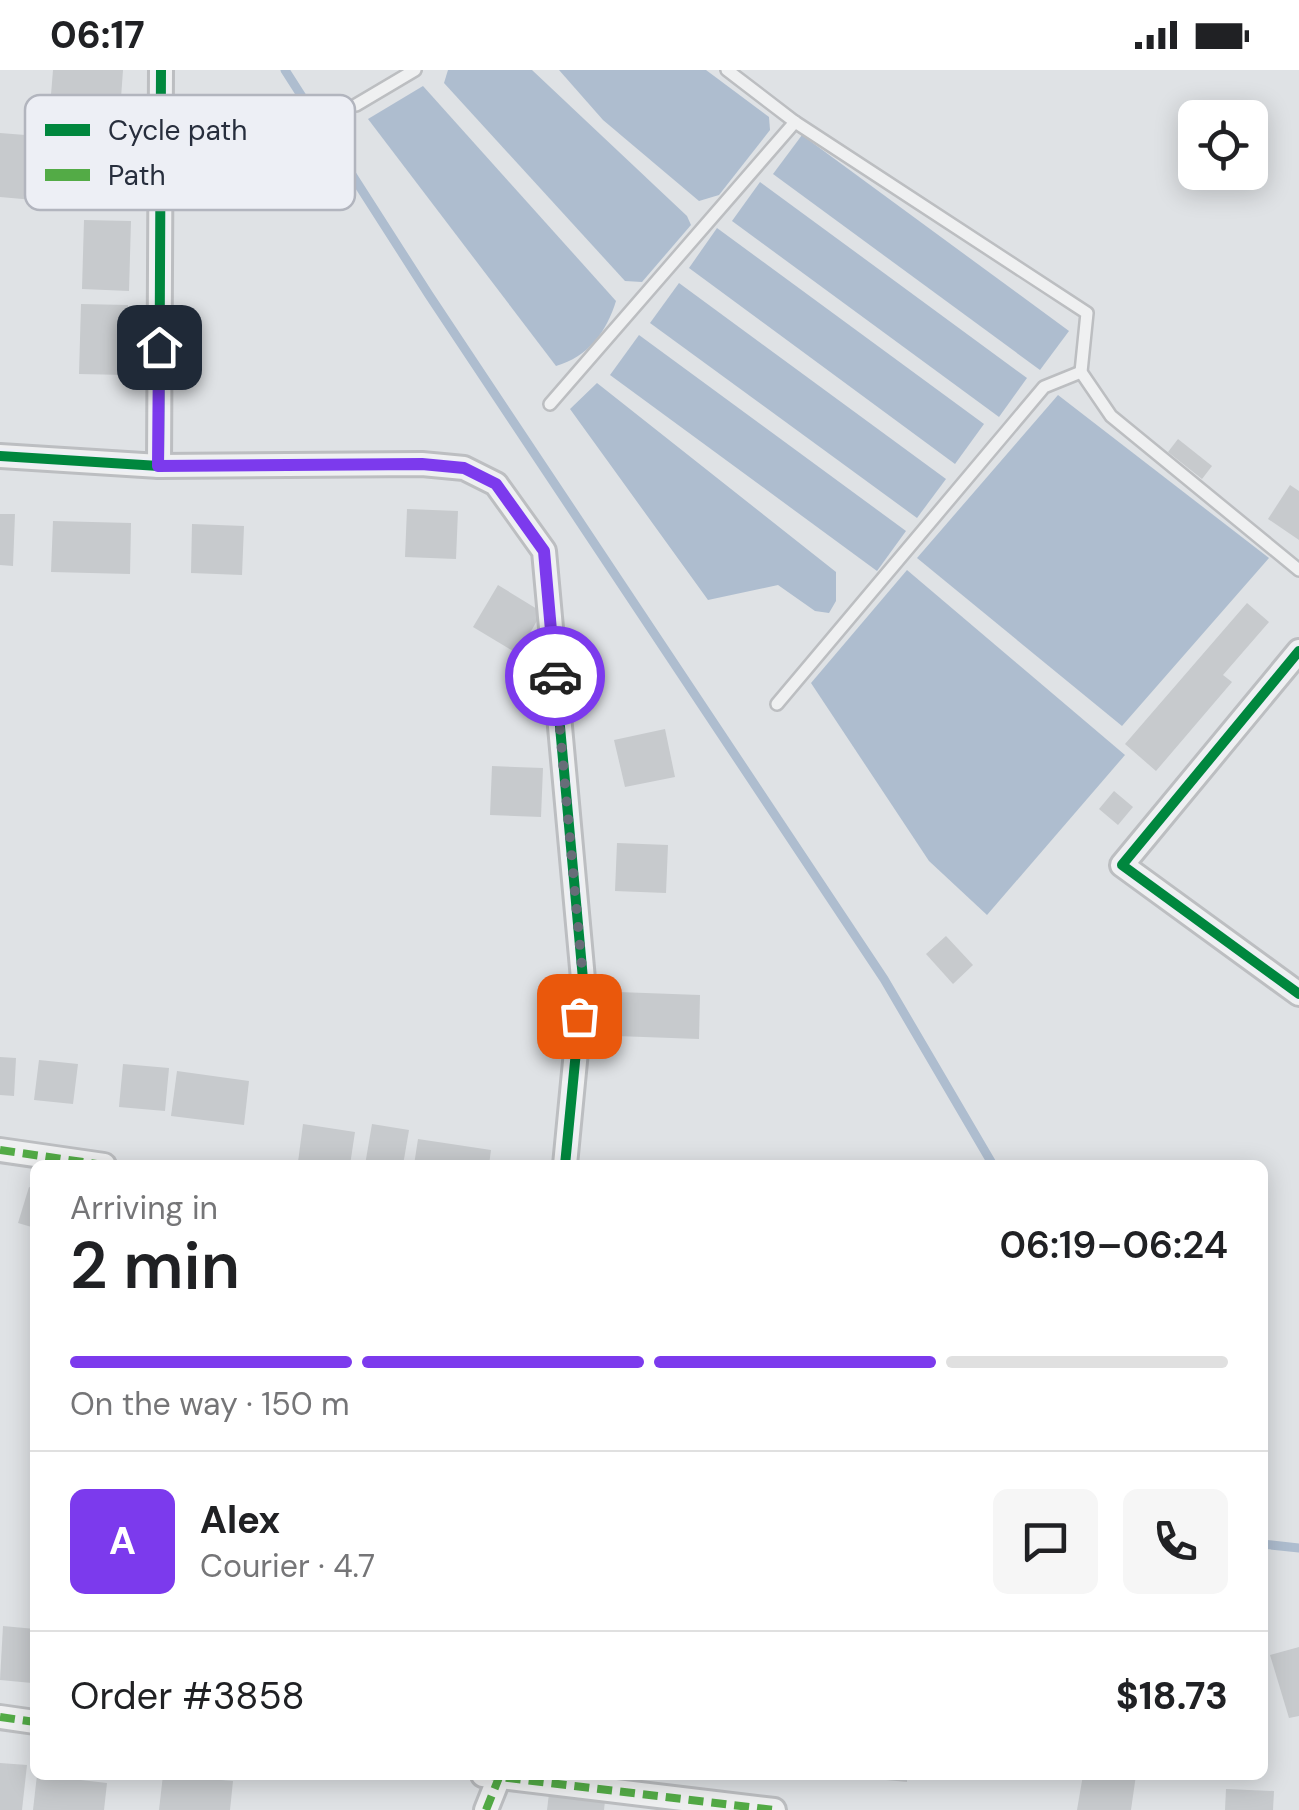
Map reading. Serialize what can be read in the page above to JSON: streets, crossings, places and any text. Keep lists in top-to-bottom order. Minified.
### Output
{"legend":["Cycle path","Path"],"page":{"status":"06:17","heading":["2 min","Arriving in","06:19–06:24"],"panel":["Alex","Courier · 4.7","Order #3858","$18.73"],"bar":"On the way · 150 m","round":"A"}}
